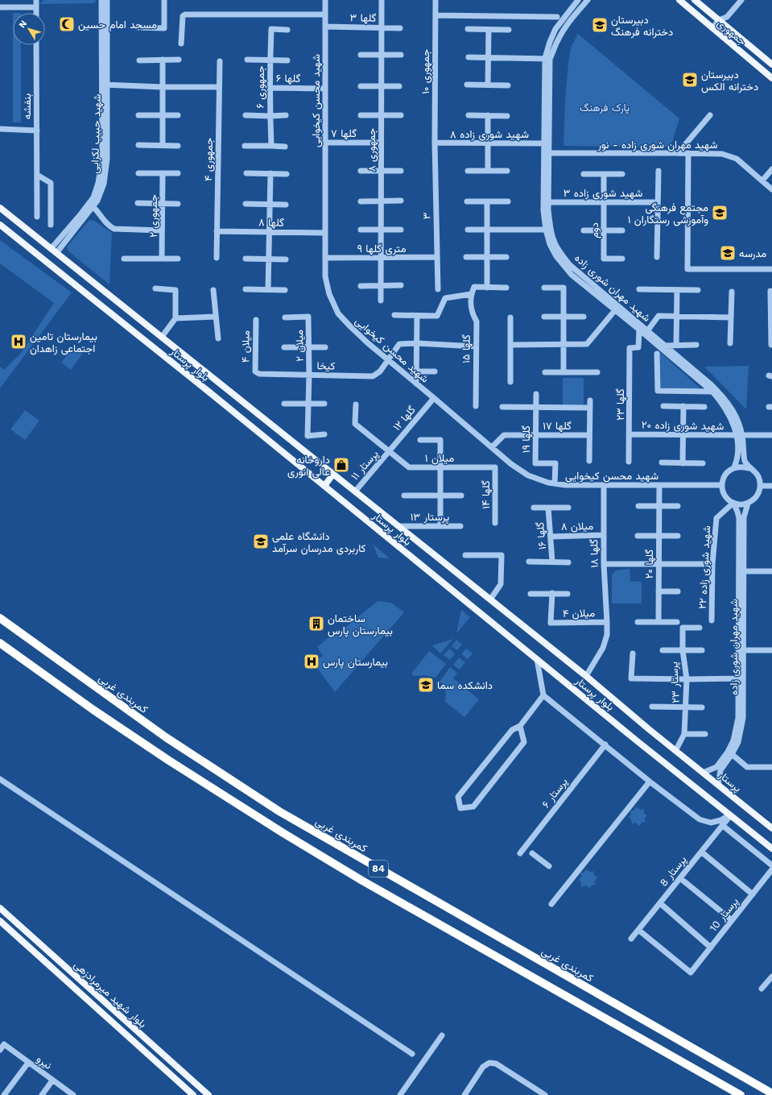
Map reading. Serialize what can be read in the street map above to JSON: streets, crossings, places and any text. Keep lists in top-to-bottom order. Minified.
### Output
{"streets":{"highway":["کمربندی غربی","84"],"main road":["جمهوری","بلوار پرستار","پرستار","بلوار شهید میرمرادزهی"],"street":["گلها ۳","جمهوری ۱۰","گلها ۶","جمهوری ۶","شهید محسن کیخوایی","بنفشه","گلها ۷","شهید حبیب لکزایی","شهید شوری زاده ۸","شهید مهران شوری زاده - نور","جمهوری ۸","جمهوری ۴","شهید شوری زاده ۳","جمهوری ۲","۳","گلها ۸","دوم","۹ متری گلها","شهید مهران شوری زاده","میلان ۲","میلان ۴","گلها ۱۵","کیخا","گلها ۲۳","گلها ۱۲","گلها ۱۷","شهید شوری زاده ۲۰","گلها ۱۹","میلان ۱","پرستار ۱۱","گلها ۱۴","پرستار ۱۳","میلان ۸","گلها ۱۶","گلها ۱۸","گلها ۲۰","شهید شوری زاده ۲۲","پرستار ۲۳","پرستار ۶","پرستار 8","پرستار 10","نیرو"]},"crossings":[["گلها ۳","شهید محسن کیخوایی"],["گلها ۳","جمهوری ۸"],["جمهوری ۱۰","شهید شوری زاده ۸"],["جمهوری ۱۰","۳"],["گلها ۶","جمهوری ۶"],["گلها ۶","شهید محسن کیخوایی"],["شهید محسن کیخوایی","گلها ۷"],["شهید محسن کیخوایی","گلها ۸"],["شهید محسن کیخوایی","۹ متری گلها"],["شهید محسن کیخوایی","شهید مهران شوری زاده"],["شهید محسن کیخوایی","کیخا"],["شهید محسن کیخوایی","گلها ۱۲"],["شهید محسن کیخوایی","گلها ۱۷"],["شهید محسن کیخوایی","گلها ۱۹"],["شهید محسن کیخوایی","گلها ۱۸"],["شهید محسن کیخوایی","گلها ۲۰"],["شهید محسن کیخوایی","شهید شوری زاده ۲۲"],["گلها ۷","جمهوری ۸"],["شهید حبیب لکزایی","بلوار پرستار"],["شهید شوری زاده ۸","۳"],["شهید شوری زاده ۸","شهید مهران شوری زاده"],["شهید مهران شوری زاده - نور","شهید مهران شوری زاده"],["جمهوری ۸","۹ متری گلها"],["جمهوری ۴","گلها ۸"],["شهید شوری زاده ۳","دوم"],["شهید شوری زاده ۳","شهید مهران شوری زاده"],["۳","۹ متری گلها"],["شهید مهران شوری زاده","گلها ۲۳"],["شهید مهران شوری زاده","شهید شوری زاده ۲۰"],["شهید مهران شوری زاده","شهید شوری زاده ۲۲"],["شهید مهران شوری زاده","پرستار"],["میلان ۲","کیخا"],["میلان ۴","کیخا"],["میلان ۴","گلها ۱۸"],["بلوار پرستار","پرستار ۱۱"],["بلوار پرستار","پرستار ۱۳"],["بلوار پرستار","گلها ۱۸"],["بلوار پرستار","پرستار ۲۳"],["بلوار پرستار","پرستار"],["بلوار پرستار","پرستار 8"],["گلها ۲۳","شهید شوری زاده ۲۰"],["گلها ۱۲","میلان ۱"],["گلها ۱۲","پرستار ۱۱"],["گلها ۱۷","گلها ۱۹"],["میلان ۱","پرستار ۱۱"],["میلان ۱","گلها ۱۴"],["میلان ۸","گلها ۱۶"],["میلان ۸","گلها ۱۸"],["پرستار ۲۳","پرستار"],["پرستار 8","پرستار 10"]],"parks":["پارک فرهنگ"],"places":{"mosque":["مسجد امام حسین"],"school or university":["دبیرستان دخترانه فرهنگ","دبیرستان دخترانه الکس","مجتمع فرهنگی وآموزشی رستگاران ۱","مدرسه","دانشگاه علمی کاربردی مدرسان سرآمد","دانشکده سما"],"hospital":["بیمارستان تامین اجتماعی زاهدان","بیمارستان پارس"],"shop":["داروخانه عالی انوری"],"building":["ساختمان بیمارستان پارس"]},"north":"top left"}
